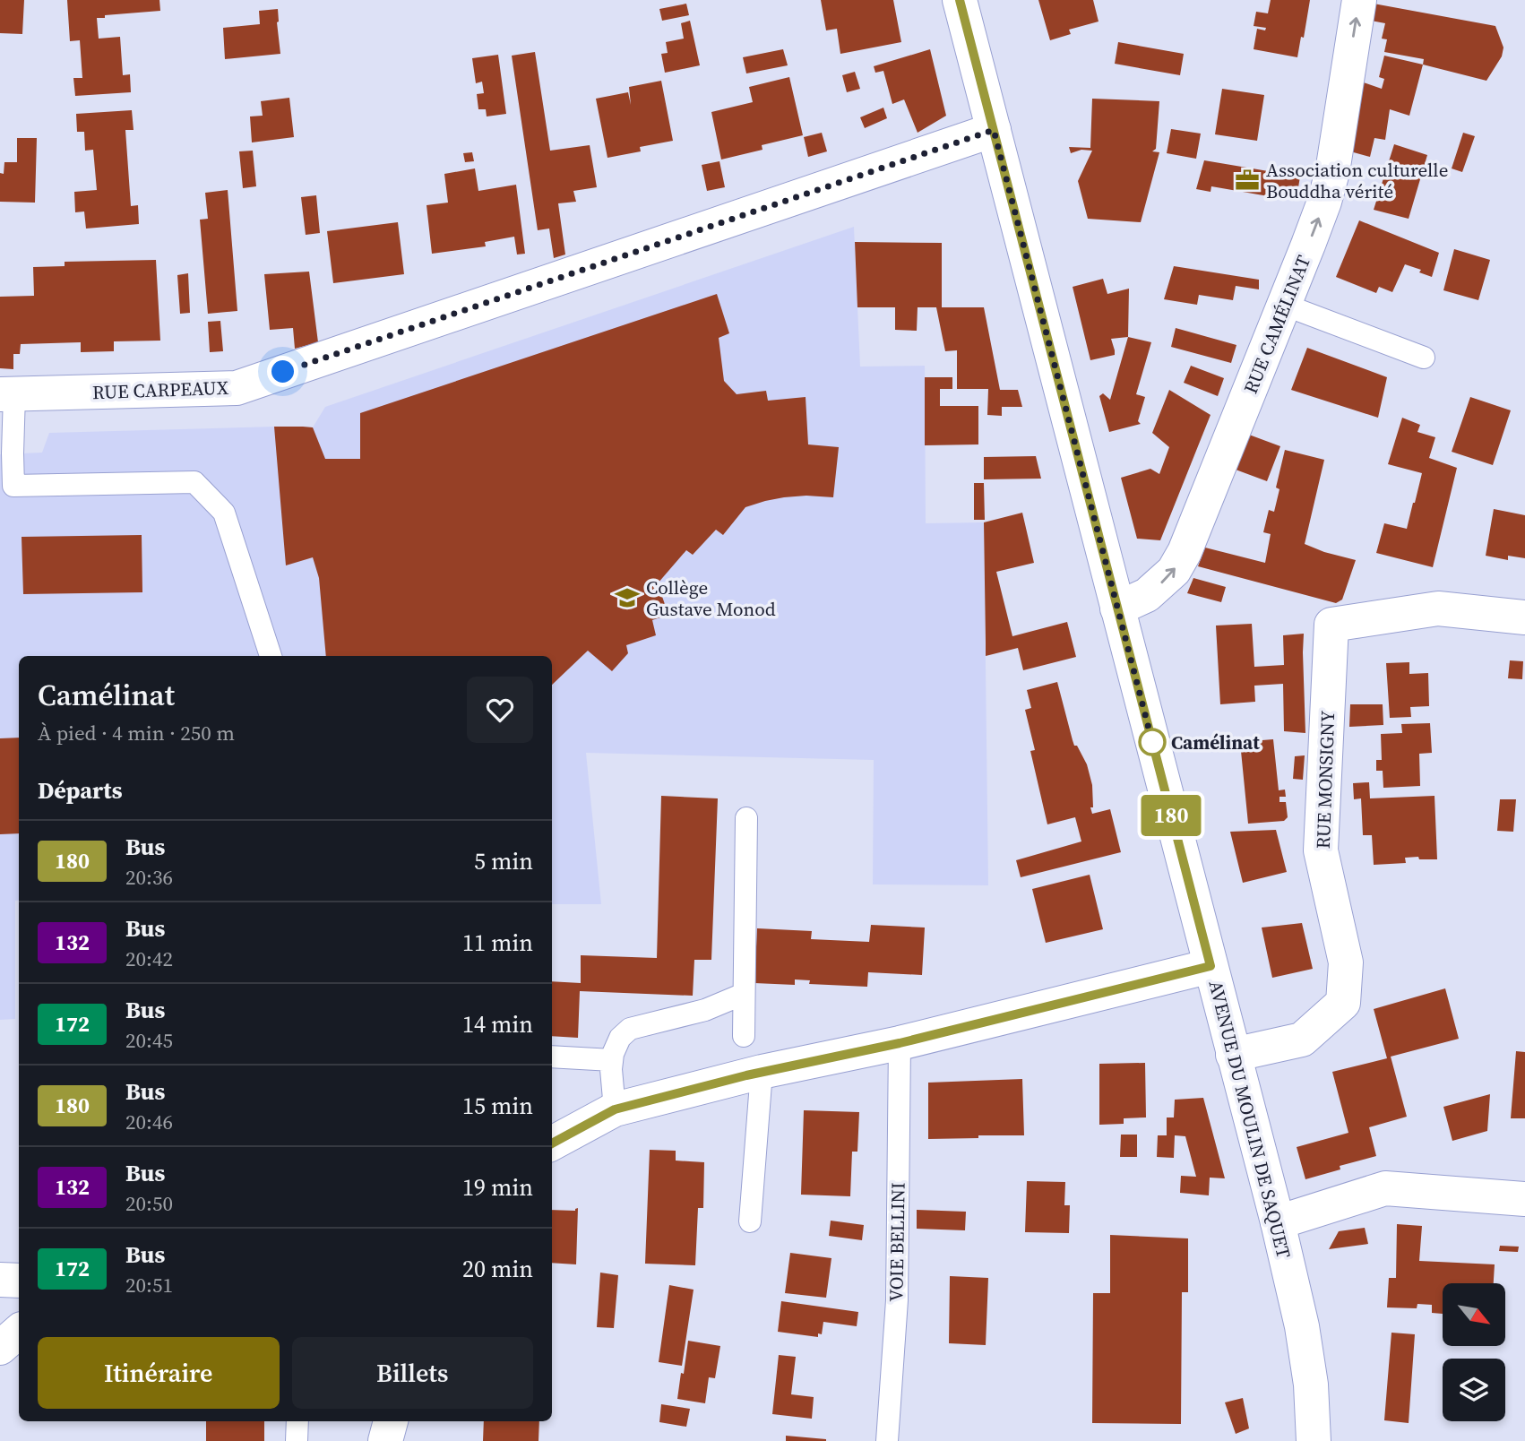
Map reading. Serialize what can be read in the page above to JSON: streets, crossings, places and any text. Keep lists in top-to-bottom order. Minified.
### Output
{"streets":{"street":["RUE CAMÉLINAT","RUE CARPEAUX","RUE MONSIGNY","AVENUE DU MOULIN DE SAQUET"],"lane":["VOIE BELLINI"]},"crossings":[["RUE CAMÉLINAT","AVENUE DU MOULIN DE SAQUET"],["RUE CARPEAUX","AVENUE DU MOULIN DE SAQUET"],["RUE MONSIGNY","AVENUE DU MOULIN DE SAQUET"]],"one_way":["RUE CAMÉLINAT"],"places":{"office":["Association culturelle Bouddha vérité"],"school or university":["Collège Gustave Monod"],"other":["Camélinat"]},"lines":["bus line 180"],"north":"bottom right","page":{"on_map":"180","heading":[["Camélinat","À pied · 4 min · 250 m"],"Départs"],"list":[{"mark":"180","name":"Bus","note":"20:36","value":"5 min"},{"mark":"132","name":"Bus","note":"20:42","value":"11 min"},{"mark":"172","name":"Bus","note":"20:45","value":"14 min"},{"mark":"180","name":"Bus","note":"20:46","value":"15 min"},{"mark":"132","name":"Bus","note":"20:50","value":"19 min"},{"mark":"172","name":"Bus","note":"20:51","value":"20 min"}],"buttons":["Itinéraire","Billets"]}}
